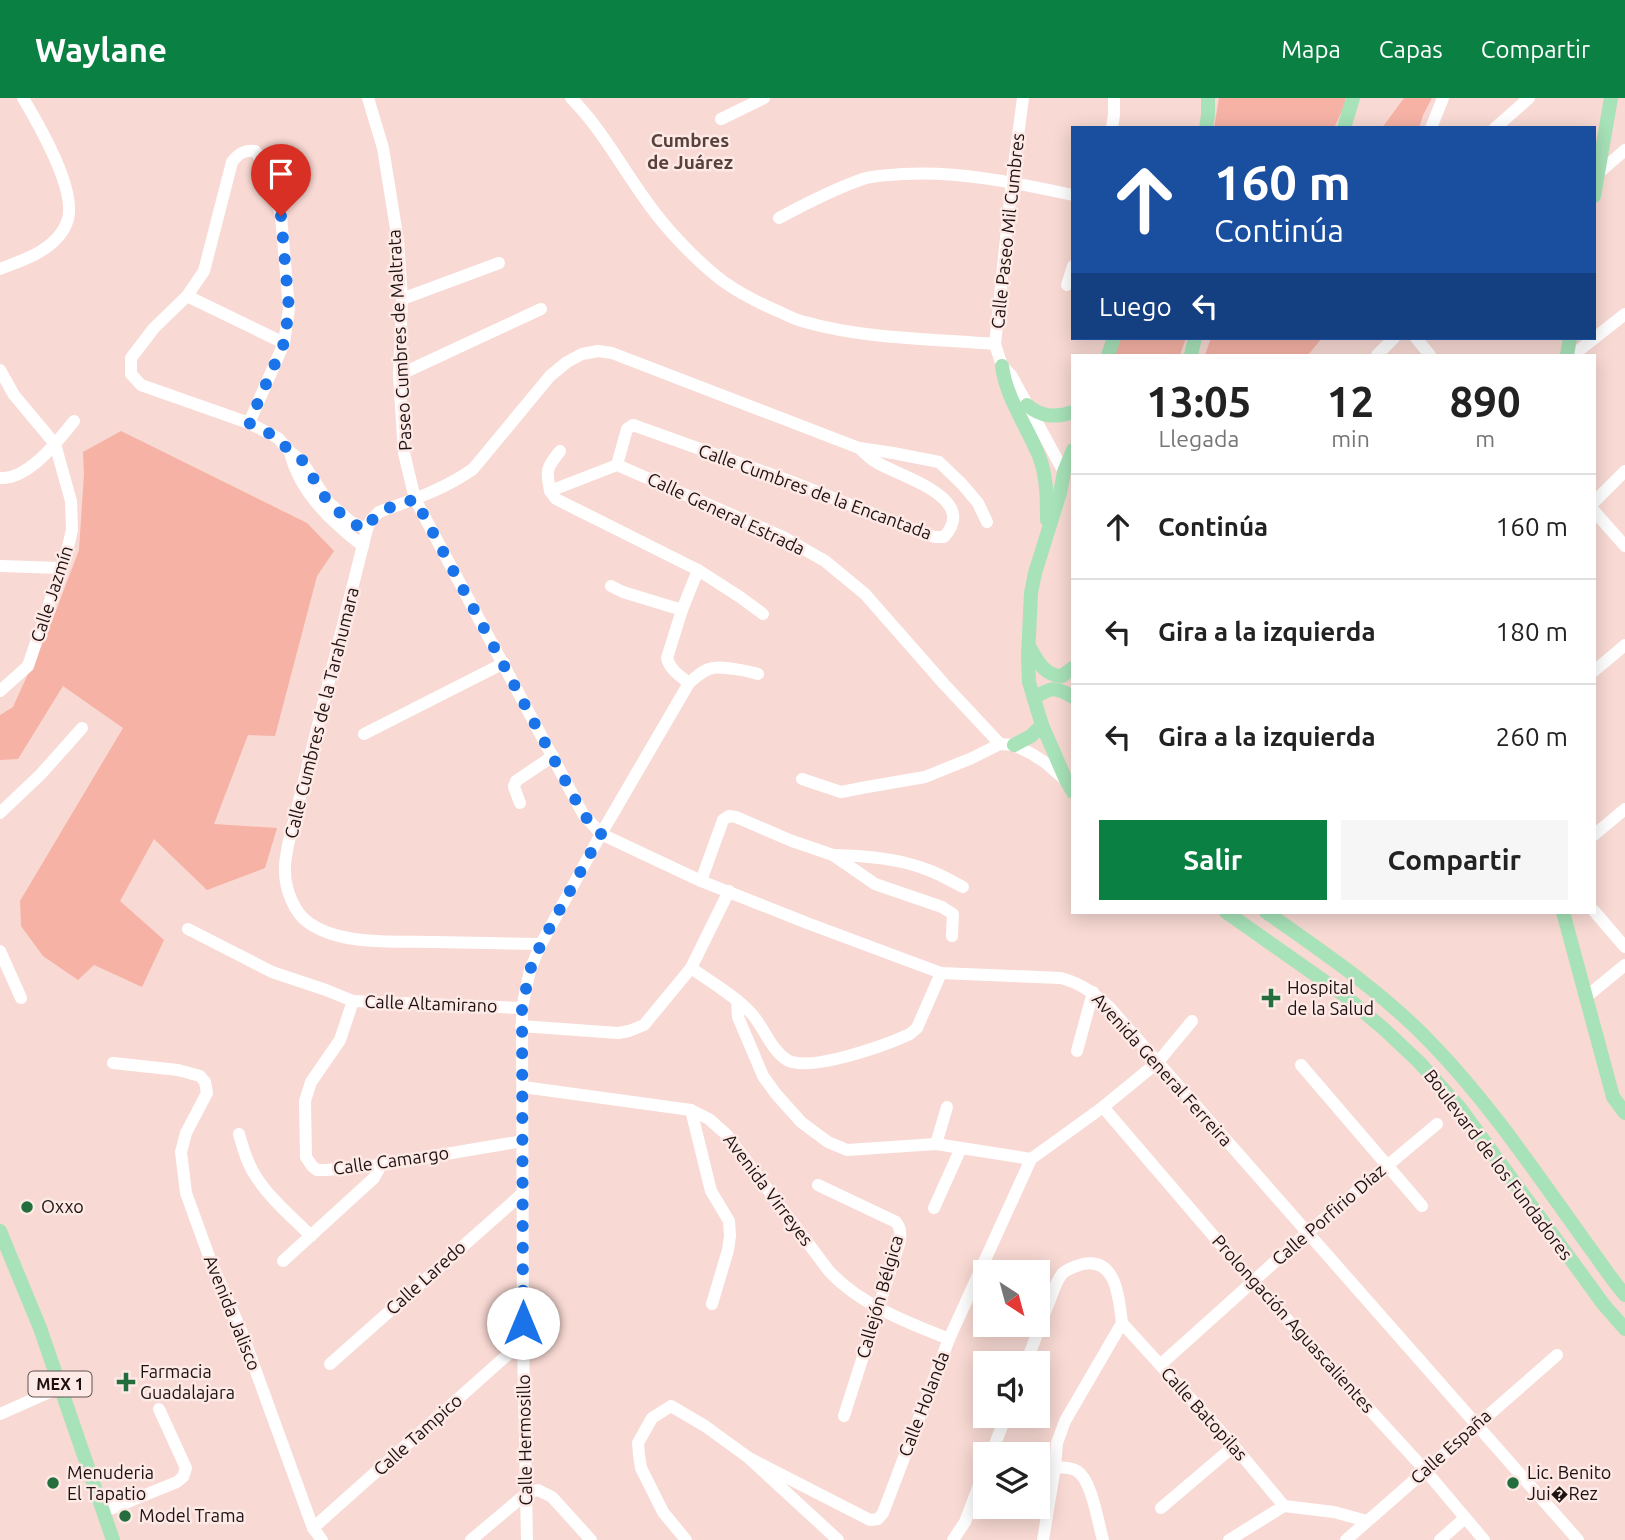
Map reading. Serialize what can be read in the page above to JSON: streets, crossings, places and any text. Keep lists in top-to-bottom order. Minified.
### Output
{"streets":{"main road":["Boulevard de los Fundadores","MEX 1"],"street":["Calle Paseo Mil Cumbres","Paseo Cumbres de Maltrata","Calle Cumbres de la Encantada","Calle General Estrada","Calle Jazmín","Calle Cumbres de la Tarahumara","Calle Altamirano","Avenida General Ferreira","Calle Camargo","Avenida Virreyes","Calle Porfirio Díaz","Calle Laredo","Callejón Bélgica","Avenida Jalisco","Prolongación Aguascalientes","Calle Holanda","Calle Batopilas","Calle Tampico","Calle Hermosillo","Calle España"]},"crossings":[["Paseo Cumbres de Maltrata","Calle Cumbres de la Encantada"],["Paseo Cumbres de Maltrata","Avenida General Ferreira"],["Paseo Cumbres de Maltrata","Calle Hermosillo"],["Calle Cumbres de la Encantada","Calle General Estrada"],["Calle Cumbres de la Tarahumara","Calle Hermosillo"],["Calle Altamirano","Avenida General Ferreira"],["Calle Altamirano","Calle Camargo"],["Calle Altamirano","Calle Hermosillo"],["Avenida General Ferreira","Calle Porfirio Díaz"],["Avenida General Ferreira","Calle Hermosillo"],["Avenida General Ferreira","Calle España"],["Calle Camargo","Calle Hermosillo"],["Avenida Virreyes","Callejón Bélgica"],["Avenida Virreyes","Calle Holanda"],["Avenida Virreyes","Calle Hermosillo"],["Calle Porfirio Díaz","Prolongación Aguascalientes"],["Calle Porfirio Díaz","Calle Batopilas"],["Calle Laredo","Calle Hermosillo"],["Avenida Jalisco","Calle Tampico"],["Prolongación Aguascalientes","Calle España"],["Calle Tampico","Calle Hermosillo"]],"districts":["Cumbres de Juárez"],"places":{"health":["Hospital de la Salud","Farmacia Guadalajara"],"other":["Oxxo","Menuderia El Tapatio","Lic. Benito Jui�Rez","Model Trama"]},"north":"bottom right","page":{"header":"Waylane","nav":["Mapa","Capas","Compartir"],"turn":["160 m","Continúa"],"then":"Luego","eta":["13:05","Llegada","12","min","890","m"],"list":[{"name":"Continúa","value":"160 m"},{"name":"Gira a la izquierda","value":"180 m"},{"name":"Gira a la izquierda","value":"260 m"}],"buttons":["Salir","Compartir"]}}
